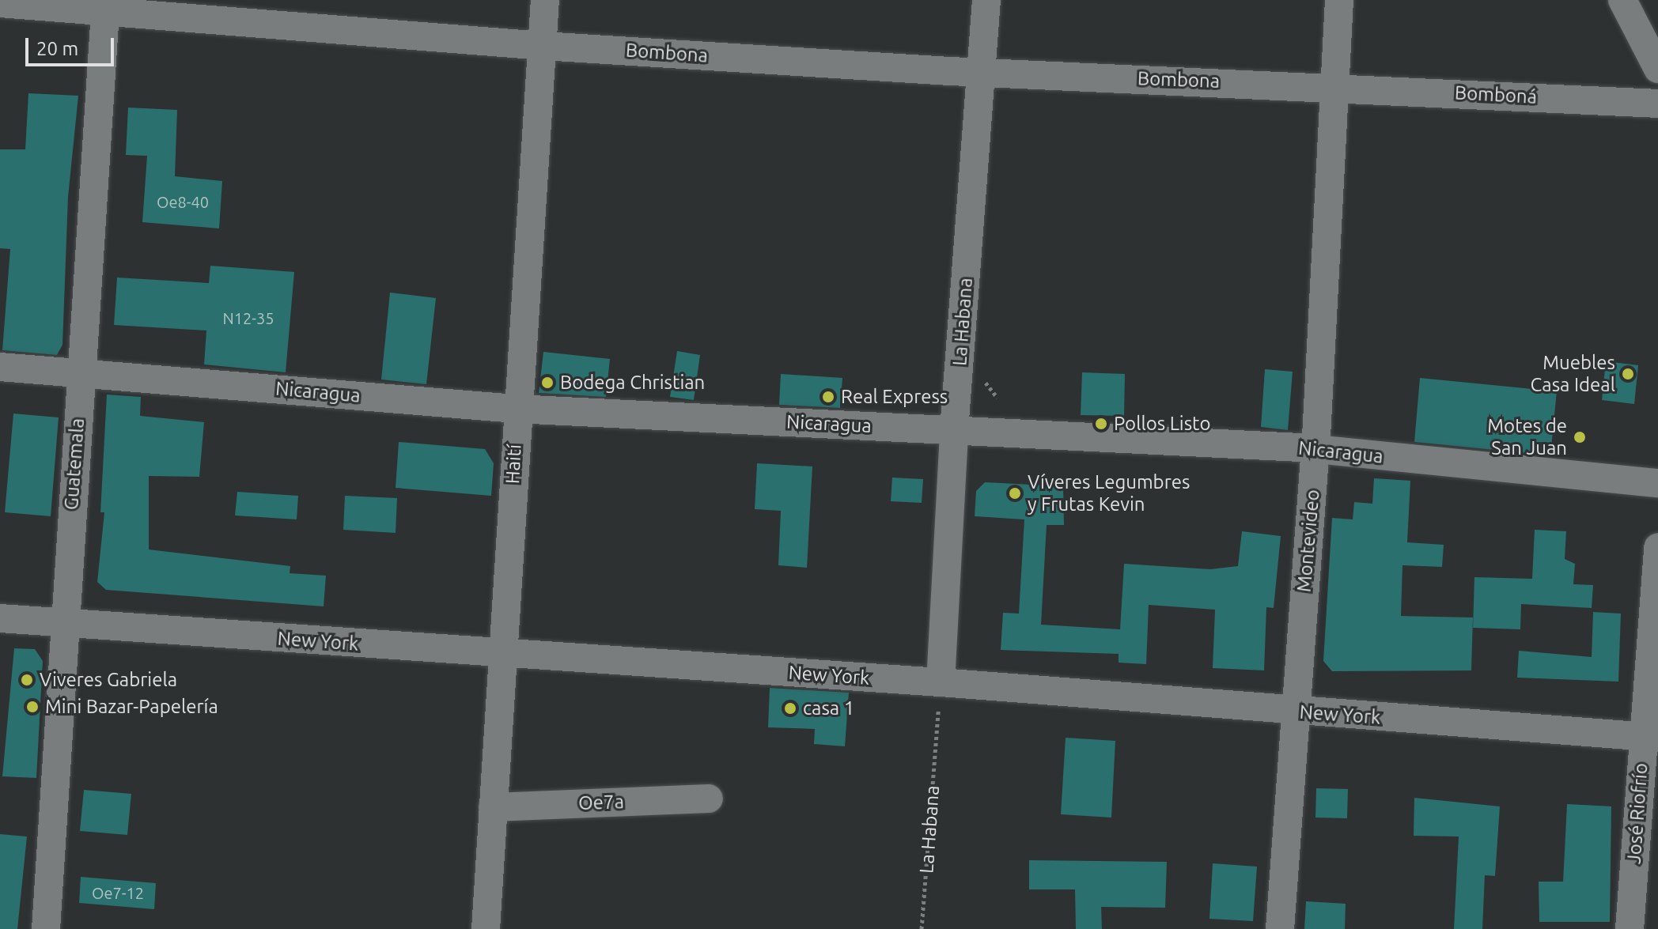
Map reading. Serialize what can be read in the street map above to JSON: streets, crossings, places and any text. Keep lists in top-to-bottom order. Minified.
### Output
{"streets":{"street":["Bombona","Bomboná","La Habana","Nicaragua","Guatemala","Haití","Montevideo","New York","Oe7a","José Riofrío"]},"crossings":[["Bombona","Bomboná"],["Bombona","La Habana"],["Bombona","Guatemala"],["Bombona","Haití"],["Bombona","Montevideo"],["Bomboná","Montevideo"],["La Habana","Nicaragua"],["La Habana","New York"],["Nicaragua","Guatemala"],["Nicaragua","Haití"],["Nicaragua","Montevideo"],["Guatemala","New York"],["Haití","New York"],["Haití","Oe7a"],["Montevideo","New York"],["New York","José Riofrío"]],"places":["Muebles Casa Ideal","Bodega Christian","Real Express","Pollos Listo","Motes de San Juan","Víveres Legumbres y Frutas Kevin","Viveres Gabriela","Mini Bazar-Papelería","casa 1"],"house_numbers":["Oe8-40","N12-35","Oe7-12"],"scale_bar":"20 m"}
